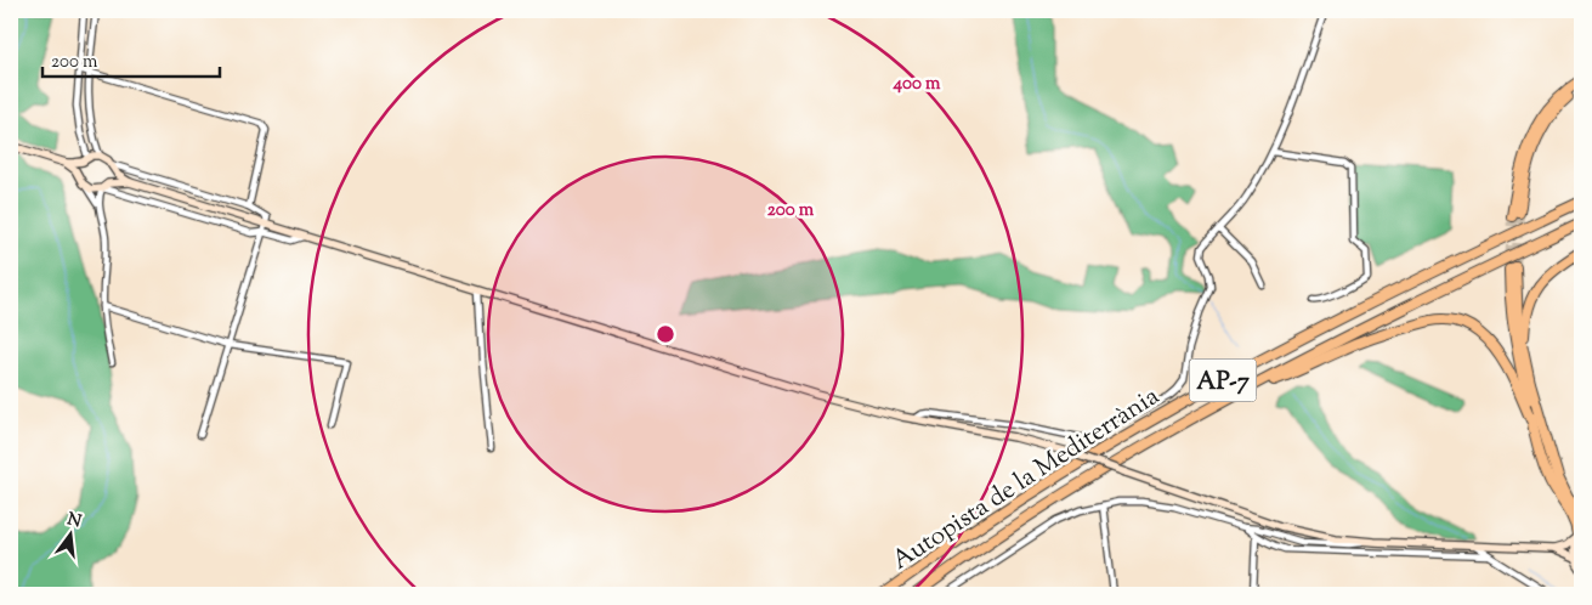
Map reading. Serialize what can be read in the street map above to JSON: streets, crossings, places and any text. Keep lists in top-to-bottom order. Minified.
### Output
{"streets":{"highway":["AP-7","Autopista de la Mediterrània"]},"scale_bar":"200 m","north":"top","rings":["400 m","200 m"]}
